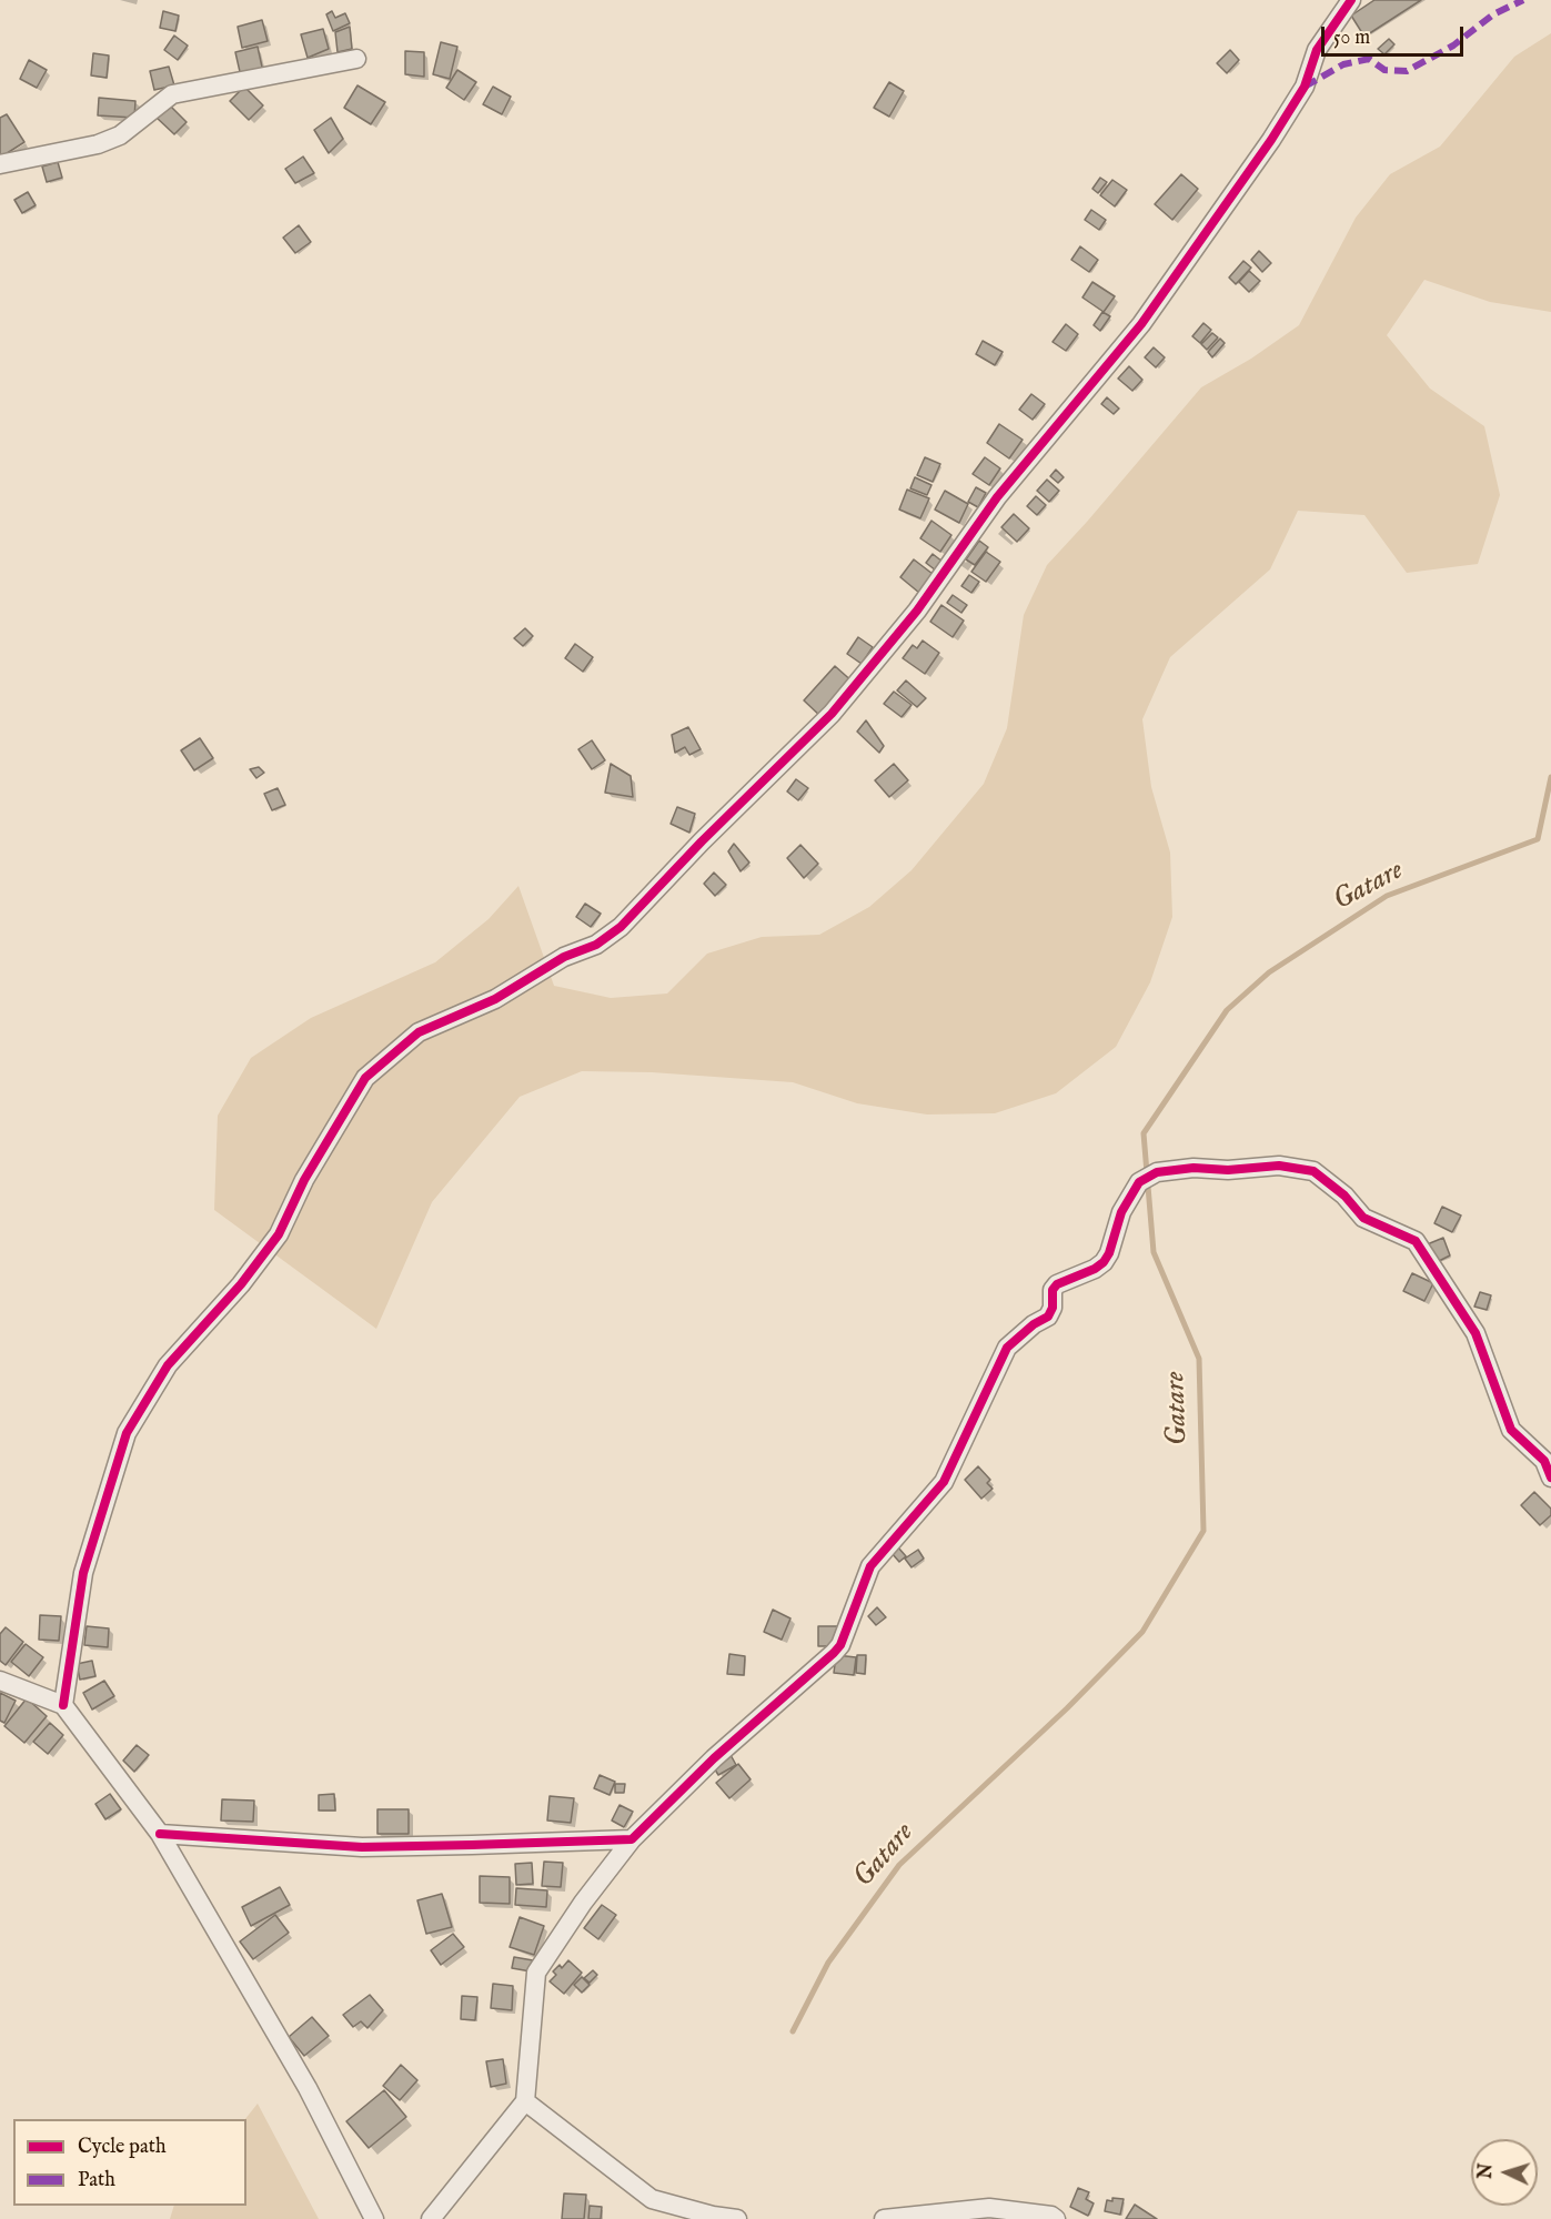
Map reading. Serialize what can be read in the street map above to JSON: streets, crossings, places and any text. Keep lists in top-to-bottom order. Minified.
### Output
{"water":["Gatare"],"legend":["Cycle path","Path"],"scale_bar":"50 m","north":"left"}
